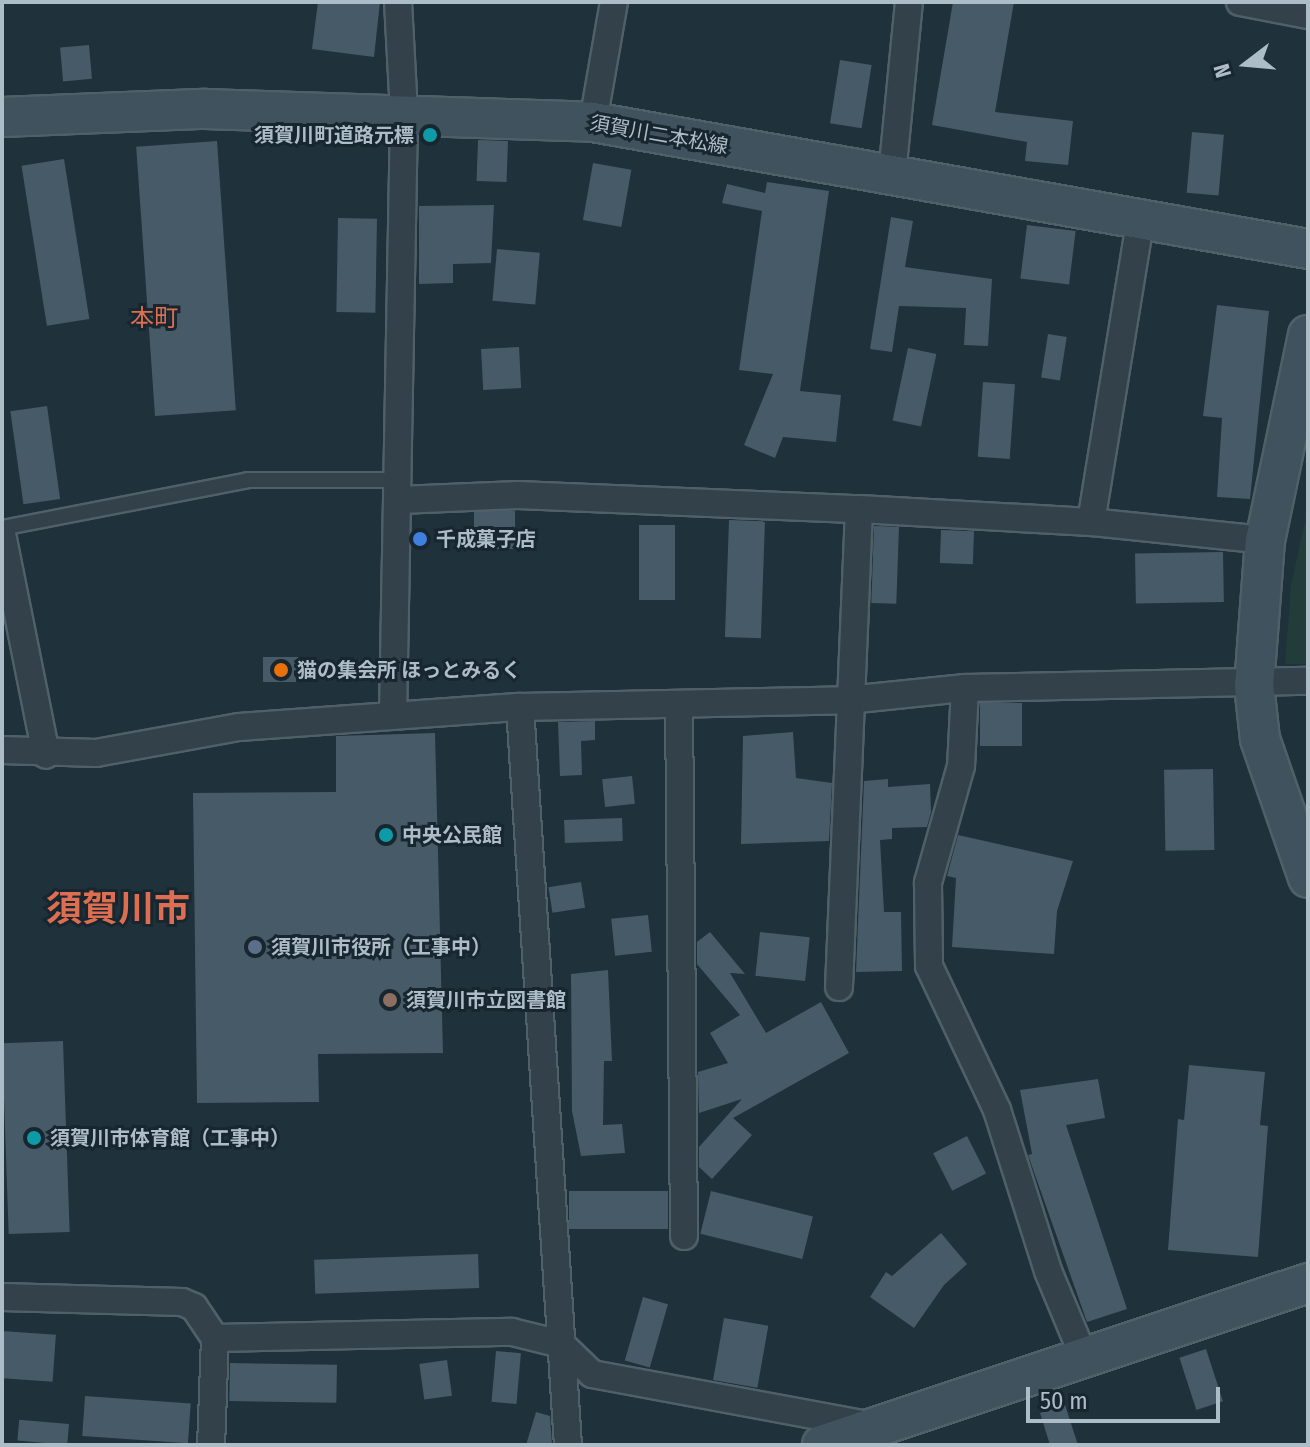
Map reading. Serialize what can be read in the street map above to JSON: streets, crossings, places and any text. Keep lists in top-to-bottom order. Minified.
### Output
{"streets":{"main road":["須賀川二本松線"]},"districts":["本町","須賀川市"],"places":["須賀川町道路元標","千成菓子店","猫の集会所 ほっとみるく","中央公民館","須賀川市役所（工事中）","須賀川市立図書館","須賀川市体育館（工事中）"],"scale_bar":"50 m","north":"left"}
